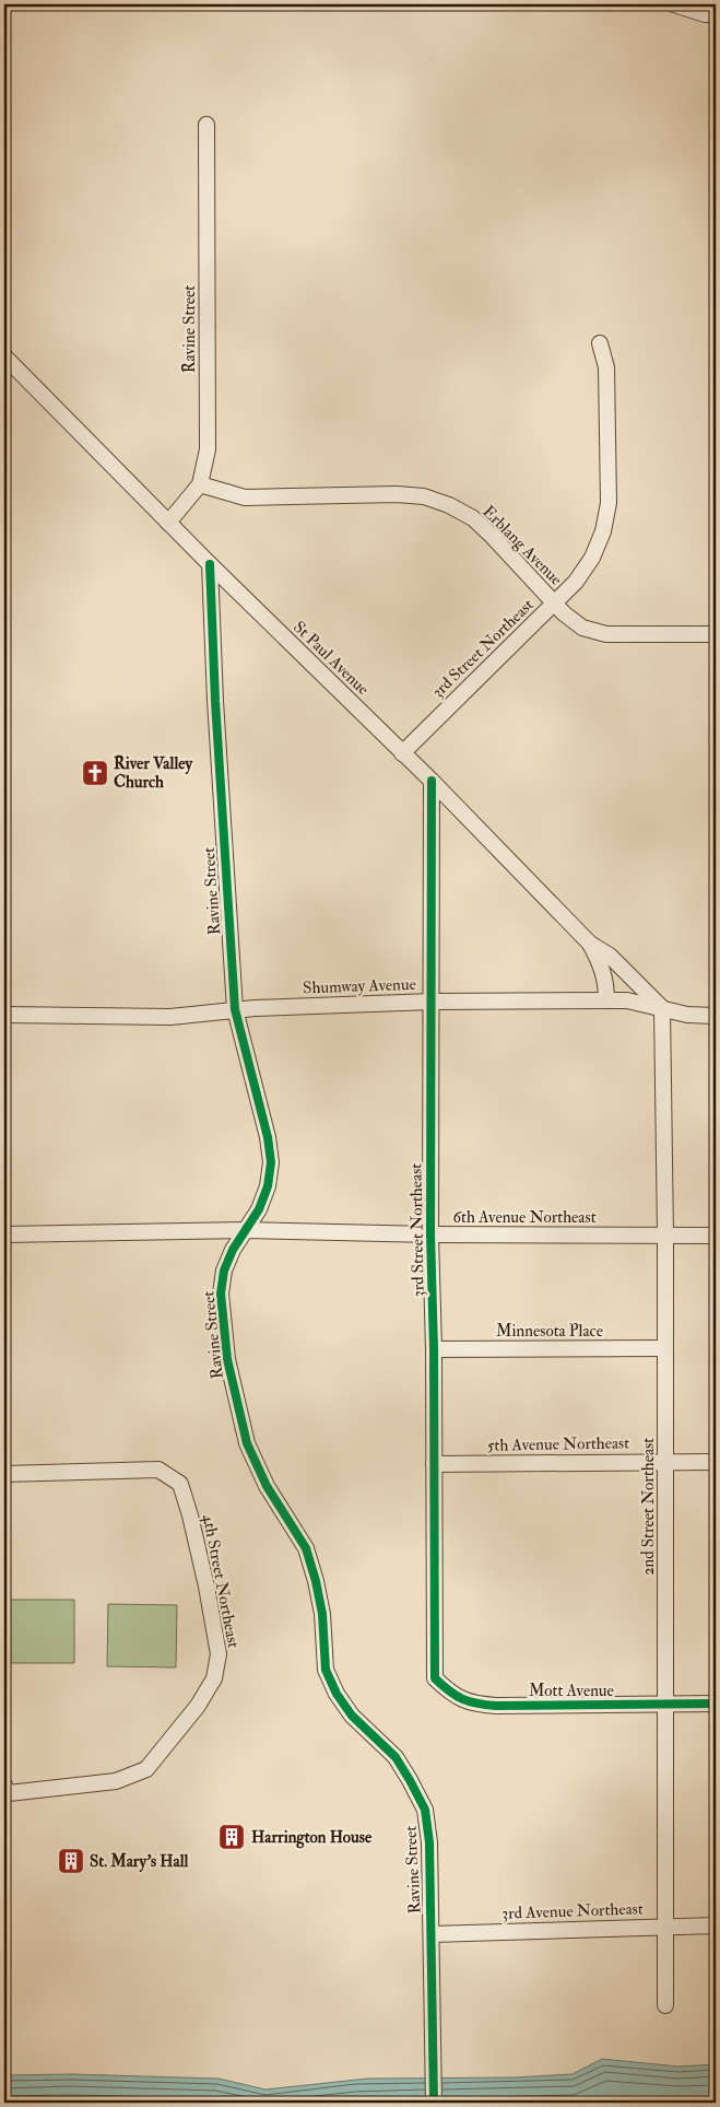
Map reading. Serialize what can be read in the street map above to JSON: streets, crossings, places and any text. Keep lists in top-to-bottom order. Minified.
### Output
{"streets":{"street":["Ravine Street","Erblang Avenue","3rd Street Northeast","St Paul Avenue","Shumway Avenue","6th Avenue Northeast","Minnesota Place","5th Avenue Northeast","2nd Street Northeast","4th Street Northeast","Mott Avenue","3rd Avenue Northeast"]},"crossings":[["Ravine Street","Erblang Avenue"],["Ravine Street","St Paul Avenue"],["Ravine Street","Shumway Avenue"],["Ravine Street","6th Avenue Northeast"],["Ravine Street","3rd Avenue Northeast"],["Erblang Avenue","3rd Street Northeast"],["3rd Street Northeast","St Paul Avenue"],["3rd Street Northeast","Shumway Avenue"],["3rd Street Northeast","6th Avenue Northeast"],["3rd Street Northeast","Minnesota Place"],["3rd Street Northeast","5th Avenue Northeast"],["3rd Street Northeast","Mott Avenue"],["St Paul Avenue","Shumway Avenue"],["Shumway Avenue","2nd Street Northeast"],["6th Avenue Northeast","2nd Street Northeast"],["Minnesota Place","2nd Street Northeast"],["5th Avenue Northeast","2nd Street Northeast"],["2nd Street Northeast","Mott Avenue"],["2nd Street Northeast","3rd Avenue Northeast"]],"places":{"church":["River Valley Church"],"building":["Harrington House","St. Mary's Hall"]}}
